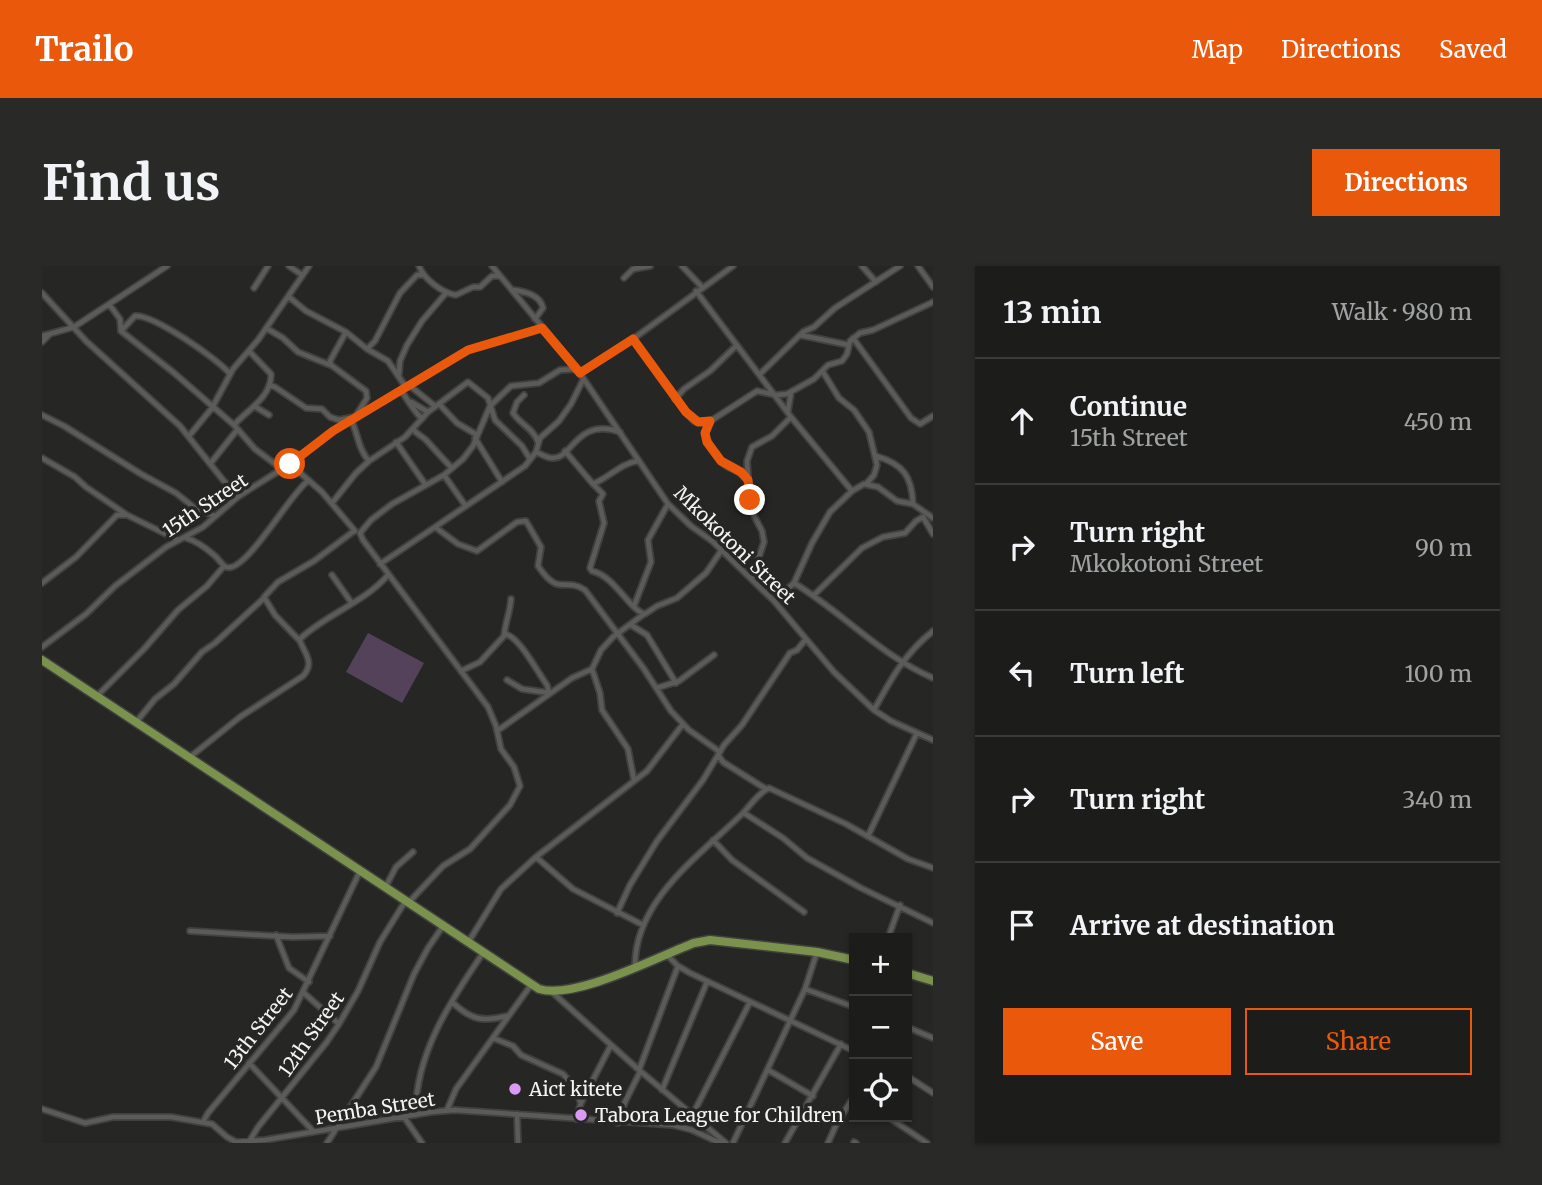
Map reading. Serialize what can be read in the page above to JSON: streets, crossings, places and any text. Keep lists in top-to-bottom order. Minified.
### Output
{"streets":{"street":["15th Street","Mkokotoni Street","13th Street","12th Street","Pemba Street"]},"crossings":[["15th Street","Mkokotoni Street"],["12th Street","Pemba Street"]],"places":["Aict kitete","Tabora League for Children"],"page":{"header":"Trailo","nav":["Map","Directions","Saved"],"buttons":["Directions",["Save","Share"]],"title":"Find us","heading":["13 min","Walk · 980 m"],"list":[["Continue","15th Street","450 m"],["Turn right","Mkokotoni Street","90 m"],["Turn left","100 m"],["Turn right","340 m"],"Arrive at destination"],"map_buttons":["+","−"]}}
